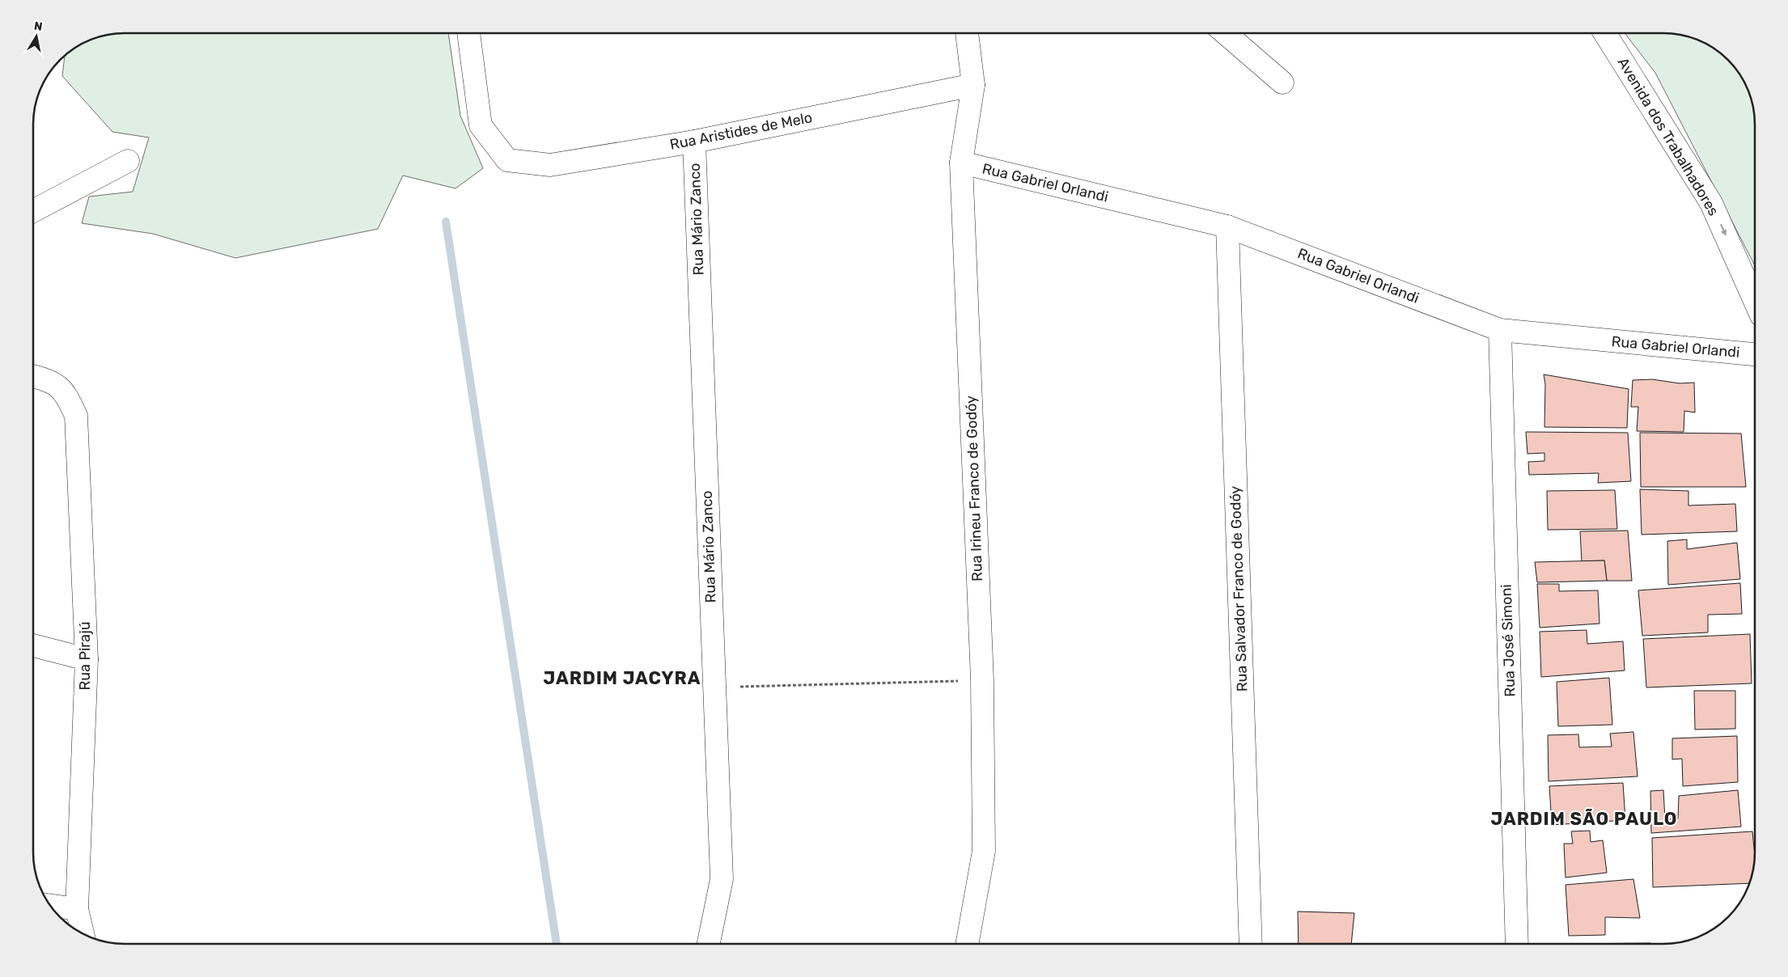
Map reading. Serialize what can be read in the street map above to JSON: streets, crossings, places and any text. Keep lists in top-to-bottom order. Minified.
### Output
{"streets":{"street":["Rua Aristides de Melo","Avenida dos Trabalhadores","Rua Gabriel Orlandi","Rua Mário Zanco","Rua Irineu Franco de Godóy","Rua Salvador Franco de Godóy","Rua José Simoni","Rua Pirajú"]},"crossings":[["Rua Aristides de Melo","Rua Mário Zanco"],["Rua Aristides de Melo","Rua Irineu Franco de Godóy"],["Rua Gabriel Orlandi","Rua Irineu Franco de Godóy"],["Rua Gabriel Orlandi","Rua Salvador Franco de Godóy"],["Rua Gabriel Orlandi","Rua José Simoni"]],"one_way":["Avenida dos Trabalhadores"],"districts":["JARDIM JACYRA","JARDIM SÃO PAULO"],"north":"top"}
